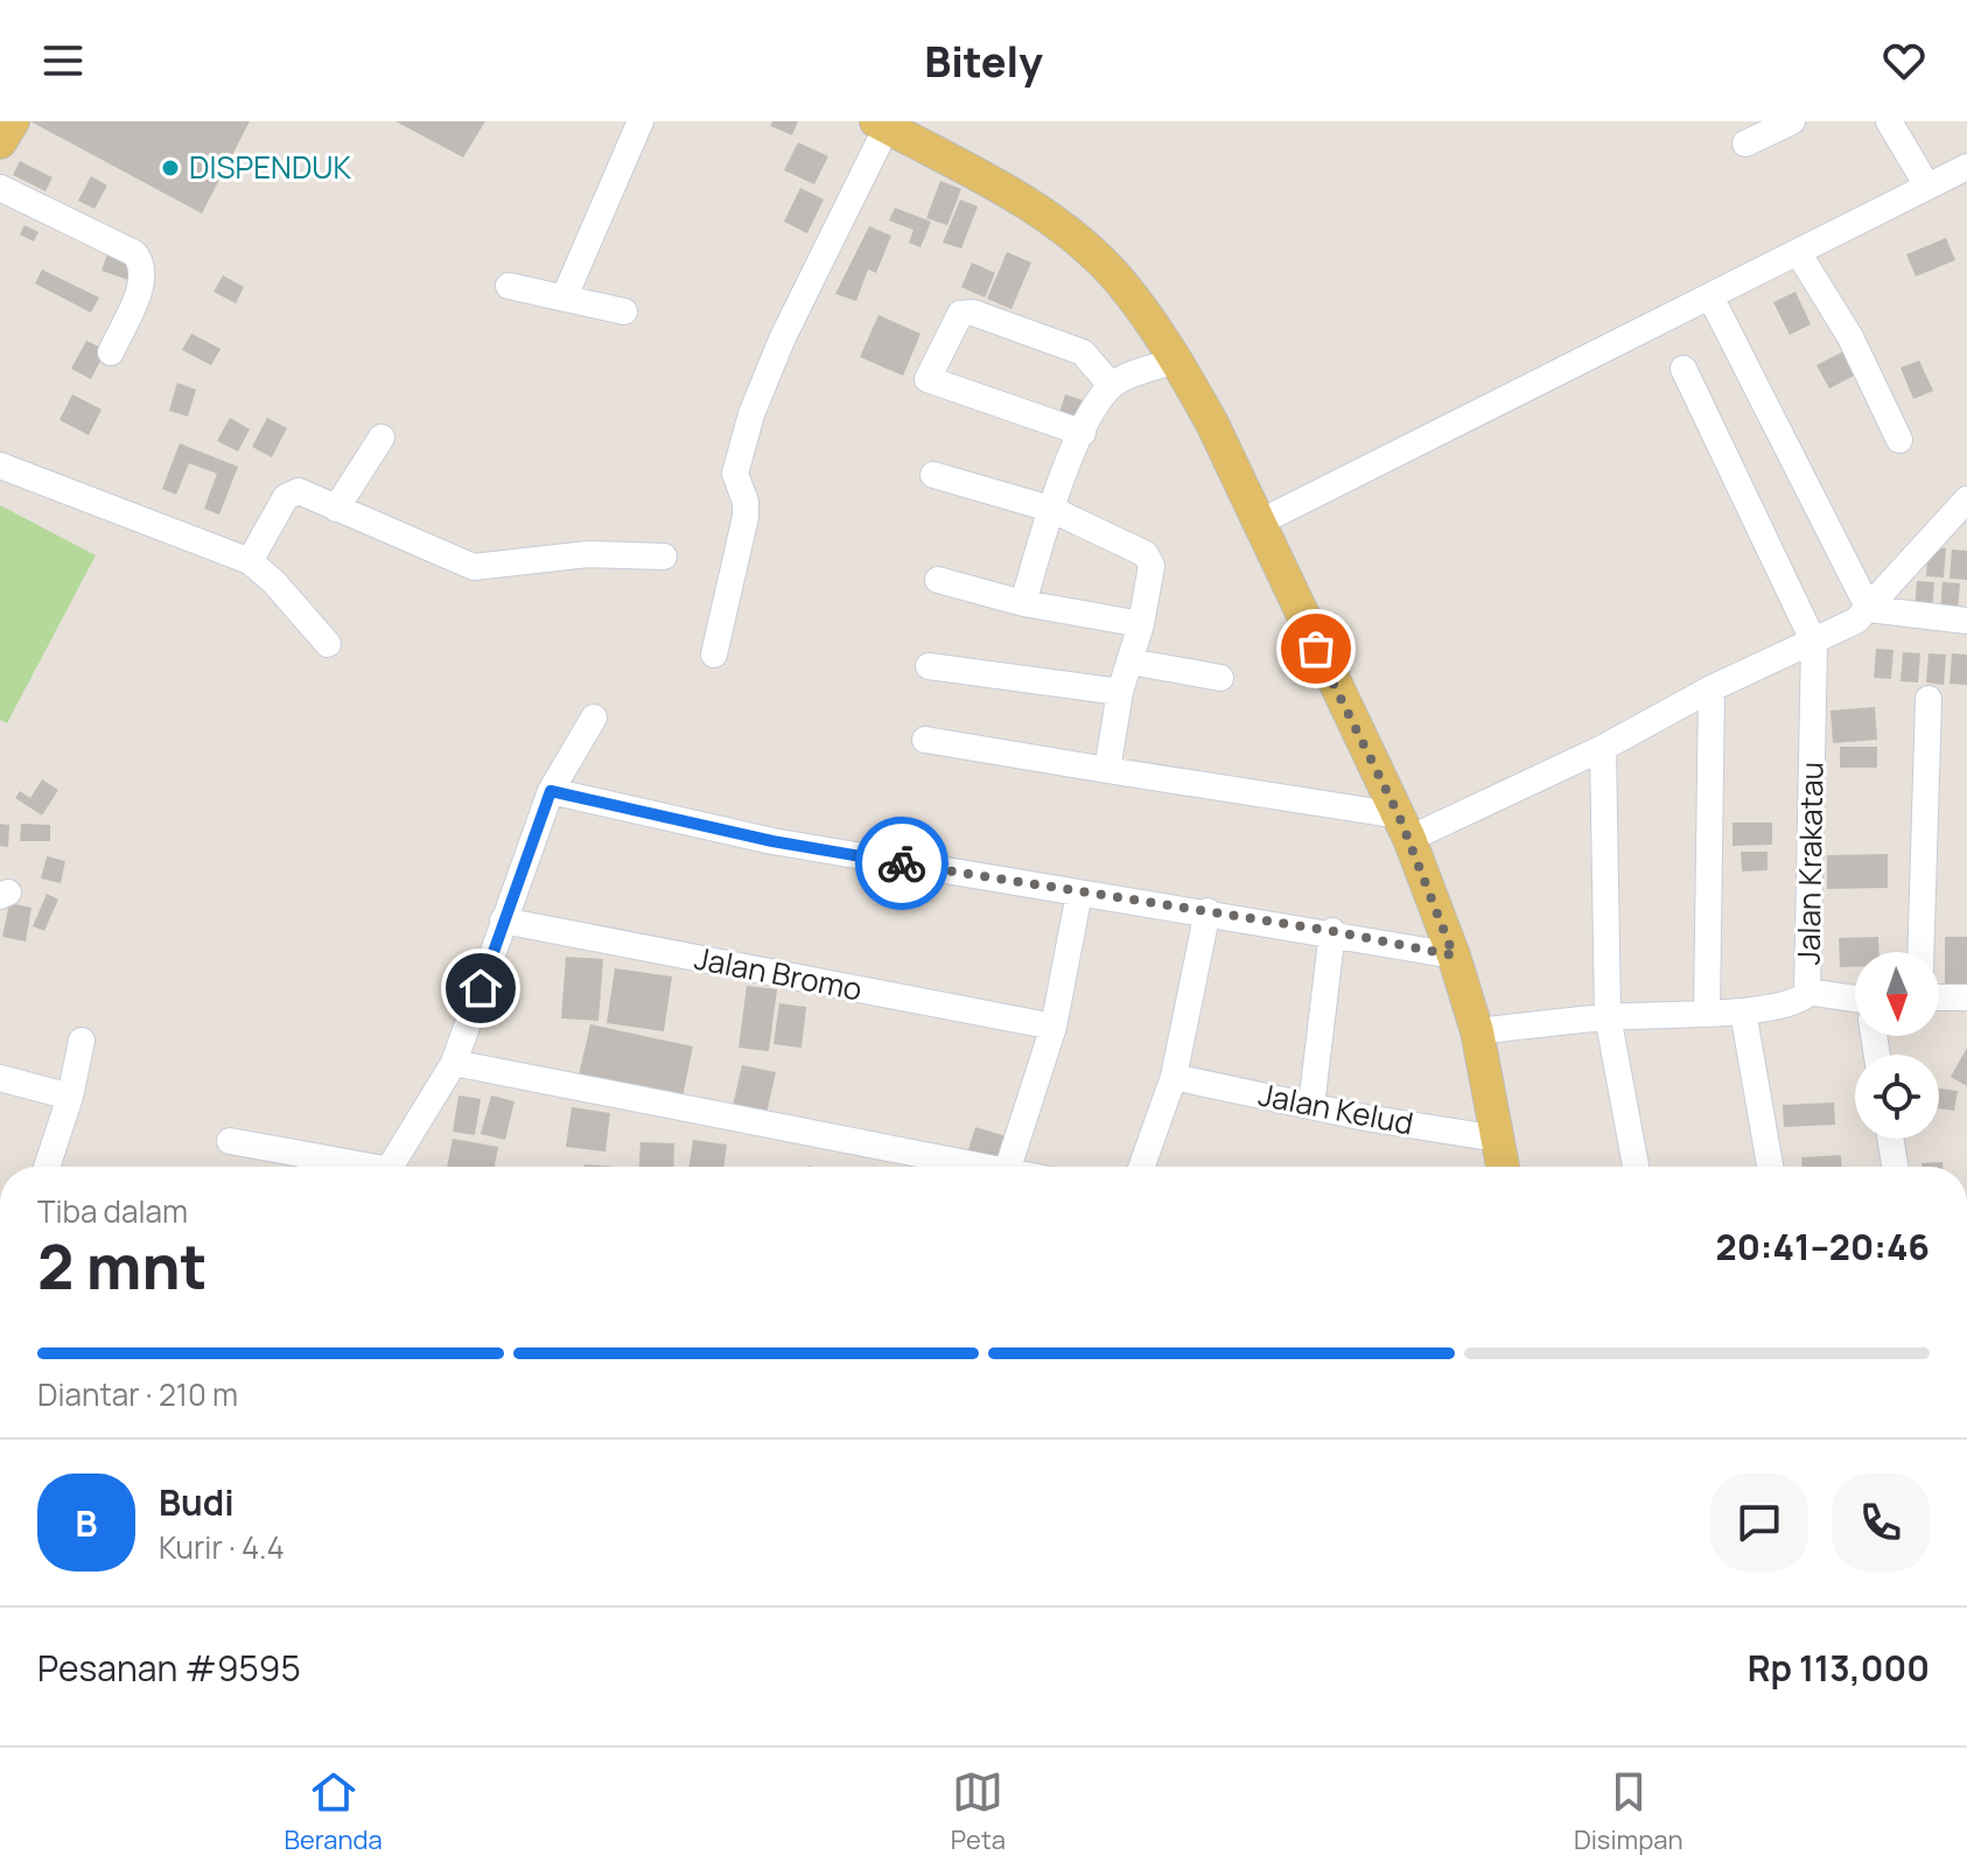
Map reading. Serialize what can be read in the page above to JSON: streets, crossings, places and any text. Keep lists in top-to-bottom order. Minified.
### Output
{"streets":{"street":["Jalan Krakatau","Jalan Bromo","Jalan Kelud"]},"places":["DISPENDUK"],"north":"bottom","page":{"header":"Bitely","heading":["2 mnt","Tiba dalam","20:41–20:46"],"panel":["Budi","Kurir · 4.4","Pesanan #9595","Rp 113,000"],"bar":"Diantar · 210 m","round":"B","tabs":["Beranda","Peta","Disimpan"]}}
